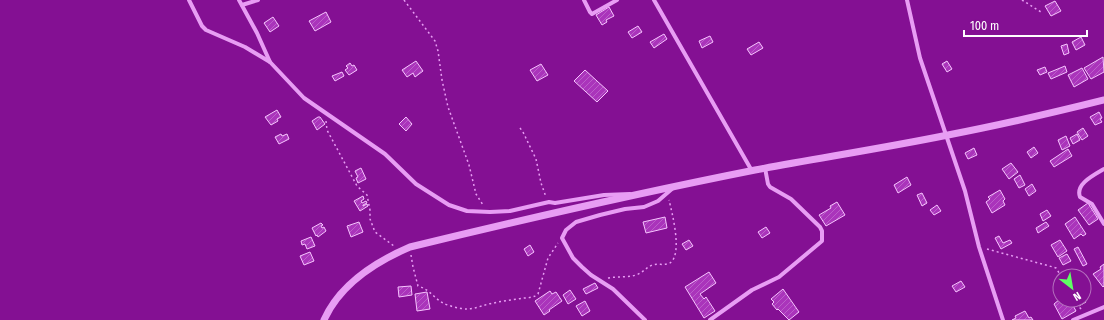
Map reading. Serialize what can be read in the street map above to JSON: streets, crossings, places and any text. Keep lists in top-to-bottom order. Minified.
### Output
{"scale_bar":"100 m","north":"bottom right"}
